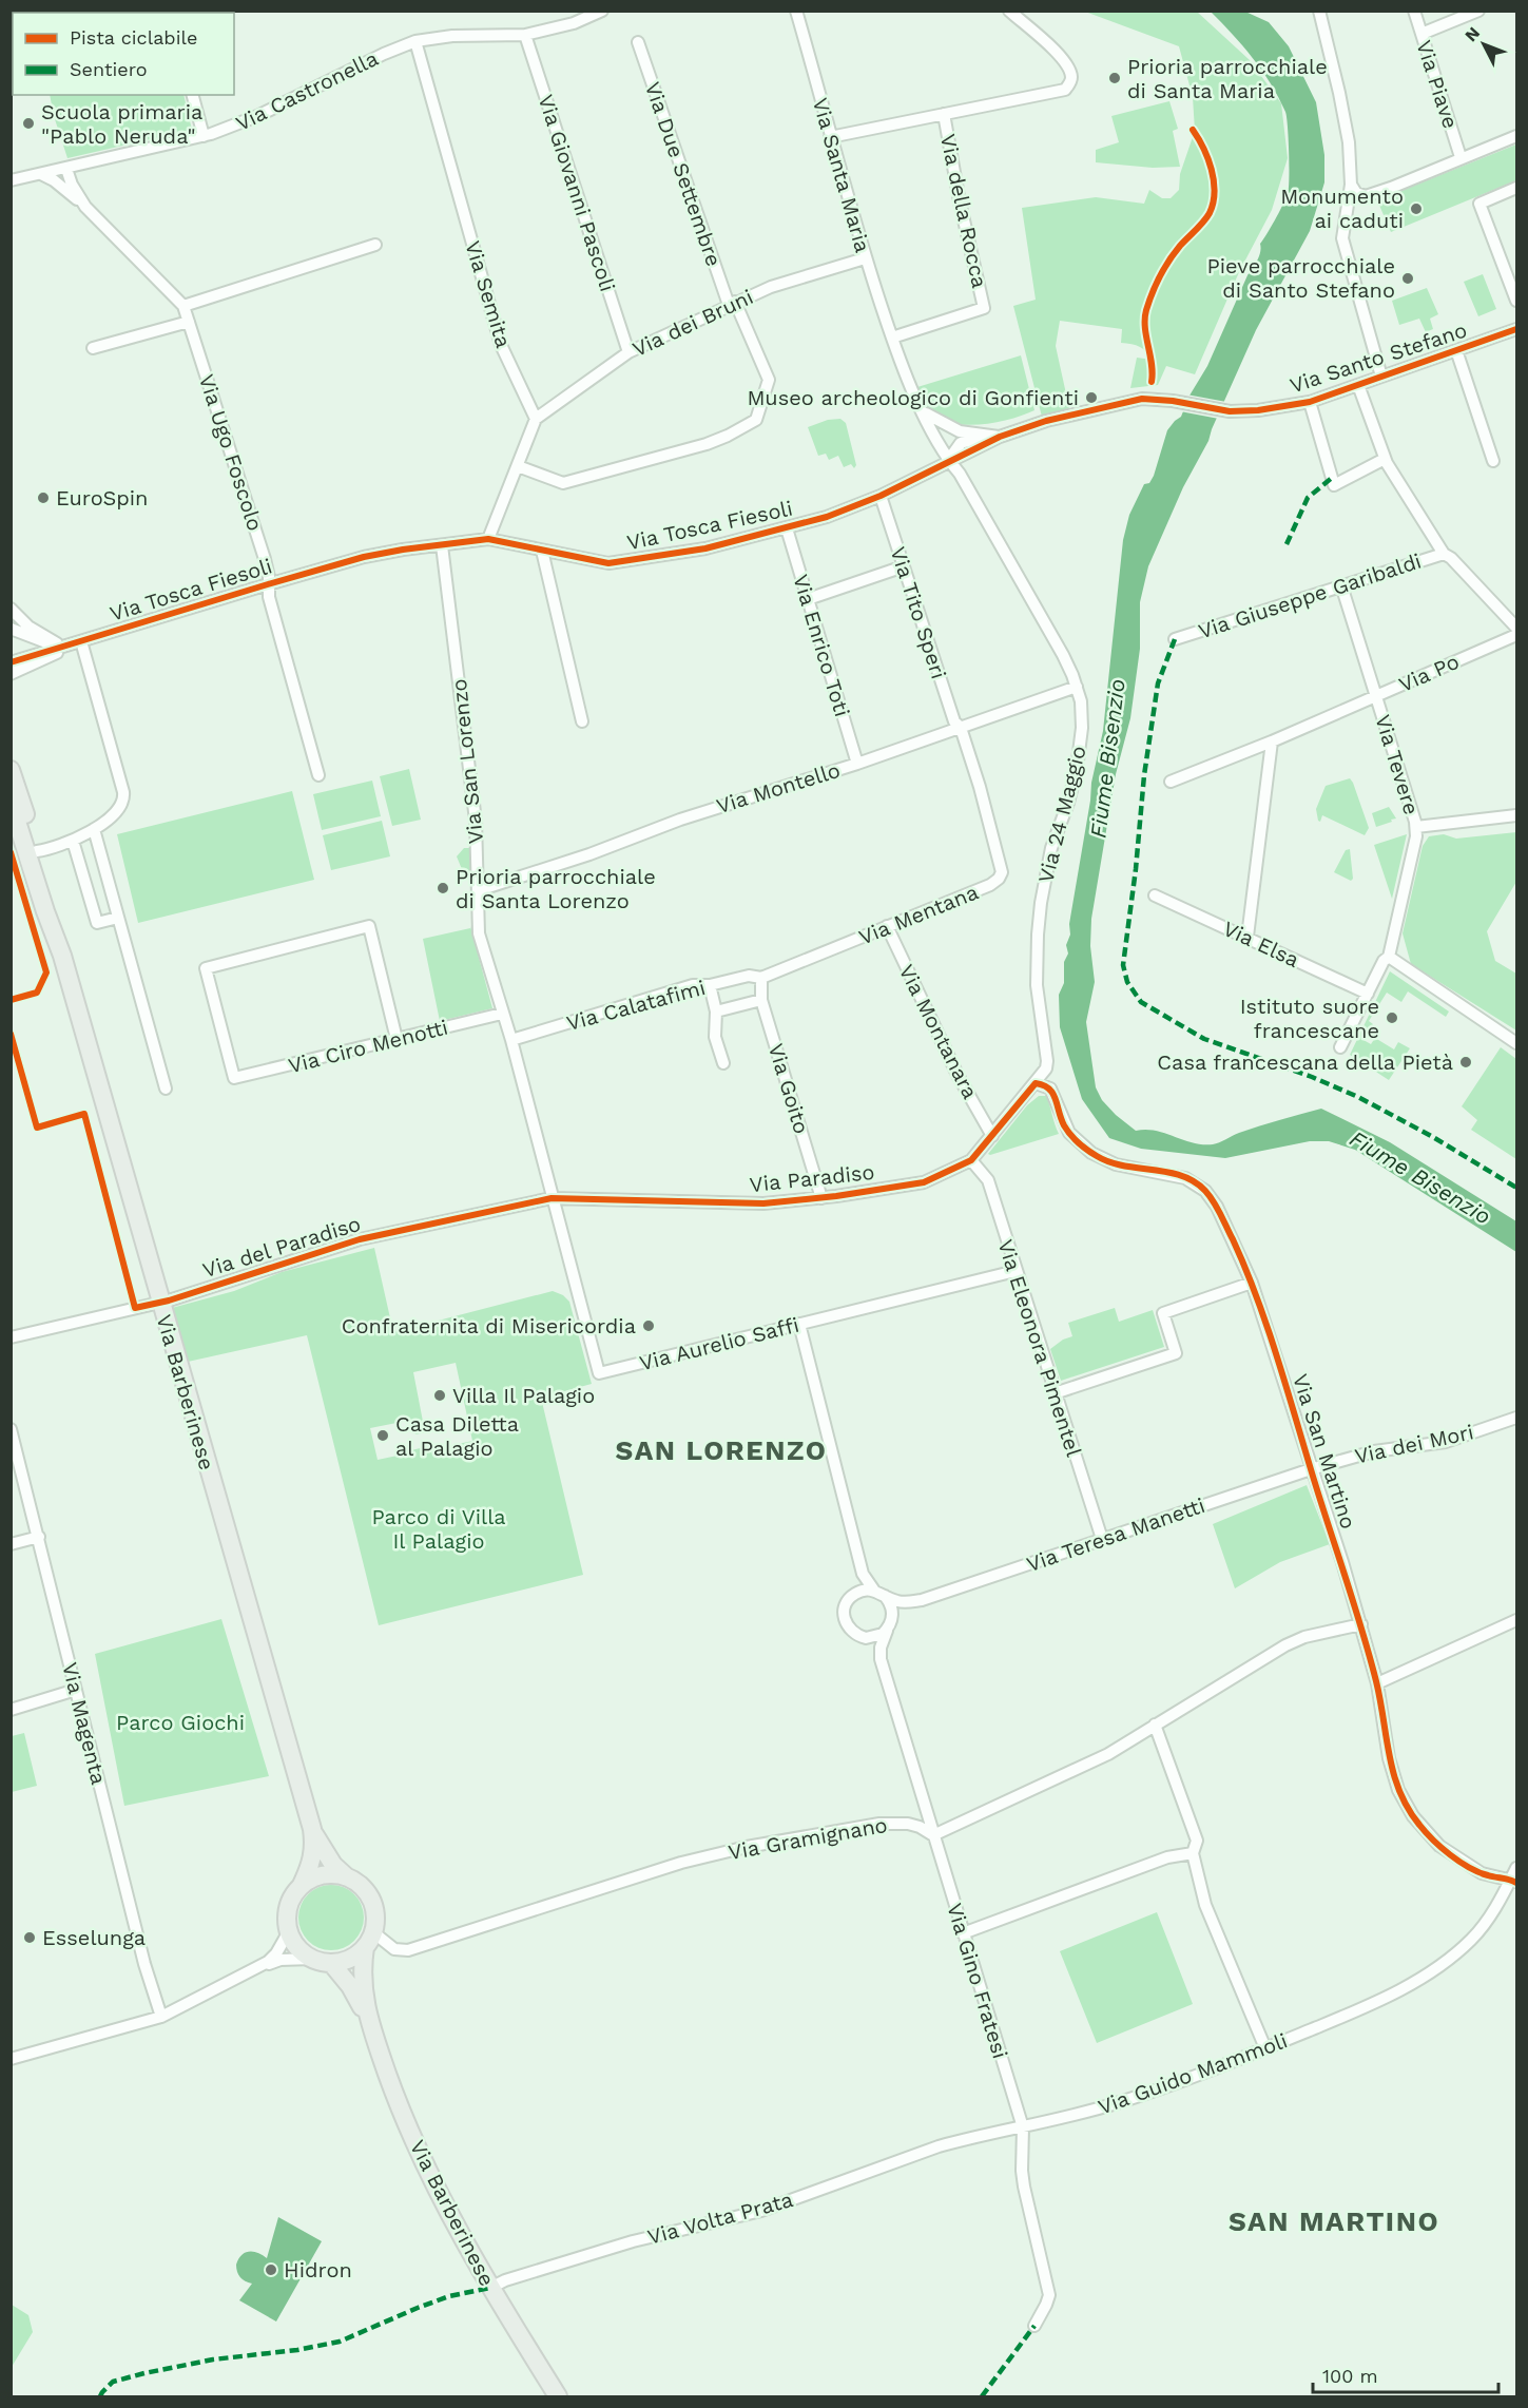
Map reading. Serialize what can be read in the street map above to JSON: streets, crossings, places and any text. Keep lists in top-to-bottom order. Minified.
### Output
{"streets":{"main road":["Via Barberinese"],"street":["Via Piave","Via Castronella","Via Due Settembre","Via Santa Maria","Via Giovanni Pascoli","Via della Rocca","Via Semita","Via dei Bruni","Via Santo Stefano","Via Ugo Foscolo","Via Tosca Fiesoli","Via Giuseppe Garibaldi","Via Tito Speri","Via Enrico Toti","Via Po","Via San Lorenzo","Via Tevere","Via Montello","Via 24 Maggio","Via Mentana","Via Elsa","Via Calatafimi","Via Montanara","Via Ciro Menotti","Via Goito","Via Paradiso","Via del Paradiso","Via Aurelio Saffi","Via Eleonora Pimentel","Via dei Mori","Via San Martino","Via Teresa Manetti","Via Magenta","Via Gramignano","Via Gino Fratesi","Via Guido Mammoli","Via Volta Prata"]},"crossings":[["Via Castronella","Via Giovanni Pascoli"],["Via Castronella","Via Semita"],["Via Castronella","Via Ugo Foscolo"],["Via Due Settembre","Via dei Bruni"],["Via Santa Maria","Via della Rocca"],["Via Santa Maria","Via dei Bruni"],["Via Santa Maria","Via 24 Maggio"],["Via Giovanni Pascoli","Via dei Bruni"],["Via Semita","Via dei Bruni"],["Via Santo Stefano","Via Tosca Fiesoli"],["Via Ugo Foscolo","Via Tosca Fiesoli"],["Via Tosca Fiesoli","Via Tito Speri"],["Via Tosca Fiesoli","Via Enrico Toti"],["Via Tosca Fiesoli","Via San Lorenzo"],["Via Tosca Fiesoli","Via 24 Maggio"],["Via Giuseppe Garibaldi","Via Tevere"],["Via Tito Speri","Via Montello"],["Via Tito Speri","Via Mentana"],["Via Enrico Toti","Via Montello"],["Via Po","Via Tevere"],["Via San Lorenzo","Via Montello"],["Via San Lorenzo","Via Calatafimi"],["Via San Lorenzo","Via Ciro Menotti"],["Via San Lorenzo","Via Paradiso"],["Via San Lorenzo","Via del Paradiso"],["Via San Lorenzo","Via Aurelio Saffi"],["Via Tevere","Via Elsa"],["Via Montello","Via 24 Maggio"],["Via Montello","Via Mentana"],["Via 24 Maggio","Via Paradiso"],["Via 24 Maggio","Via San Martino"],["Via Mentana","Via Calatafimi"],["Via Mentana","Via Montanara"],["Via Mentana","Via Goito"],["Via Calatafimi","Via Goito"],["Via Montanara","Via Paradiso"],["Via Goito","Via Paradiso"],["Via Paradiso","Via del Paradiso"],["Via Paradiso","Via Aurelio Saffi"],["Via Paradiso","Via Eleonora Pimentel"],["Via Paradiso","Via San Martino"],["Via del Paradiso","Via Aurelio Saffi"],["Via del Paradiso","Via Barberinese"],["Via Aurelio Saffi","Via Eleonora Pimentel"],["Via Eleonora Pimentel","Via Teresa Manetti"],["Via Barberinese","Via Gramignano"],["Via Barberinese","Via Volta Prata"],["Via dei Mori","Via San Martino"],["Via dei Mori","Via Teresa Manetti"],["Via San Martino","Via Teresa Manetti"],["Via San Martino","Via Guido Mammoli"],["Via Gramignano","Via Gino Fratesi"],["Via Gino Fratesi","Via Guido Mammoli"],["Via Gino Fratesi","Via Volta Prata"],["Via Guido Mammoli","Via Volta Prata"]],"districts":["SAN LORENZO","SAN MARTINO"],"water":["Fiume Bisenzio"],"parks":["Parco di Villa Il Palagio","Parco Giochi"],"places":["Prioria parrocchiale di Santa Maria","Scuola primaria \"Pablo Neruda\"","Monumento ai caduti","Pieve parrocchiale di Santo Stefano","Museo archeologico di Gonfienti","EuroSpin","Prioria parrocchiale di Santa Lorenzo","Istituto suore francescane","Casa francescana della Pietà","Confraternita di Misericordia","Villa Il Palagio","Casa Diletta al Palagio","Esselunga","Hidron"],"legend":["Pista ciclabile","Sentiero"],"scale_bar":"100 m","north":"top left"}
